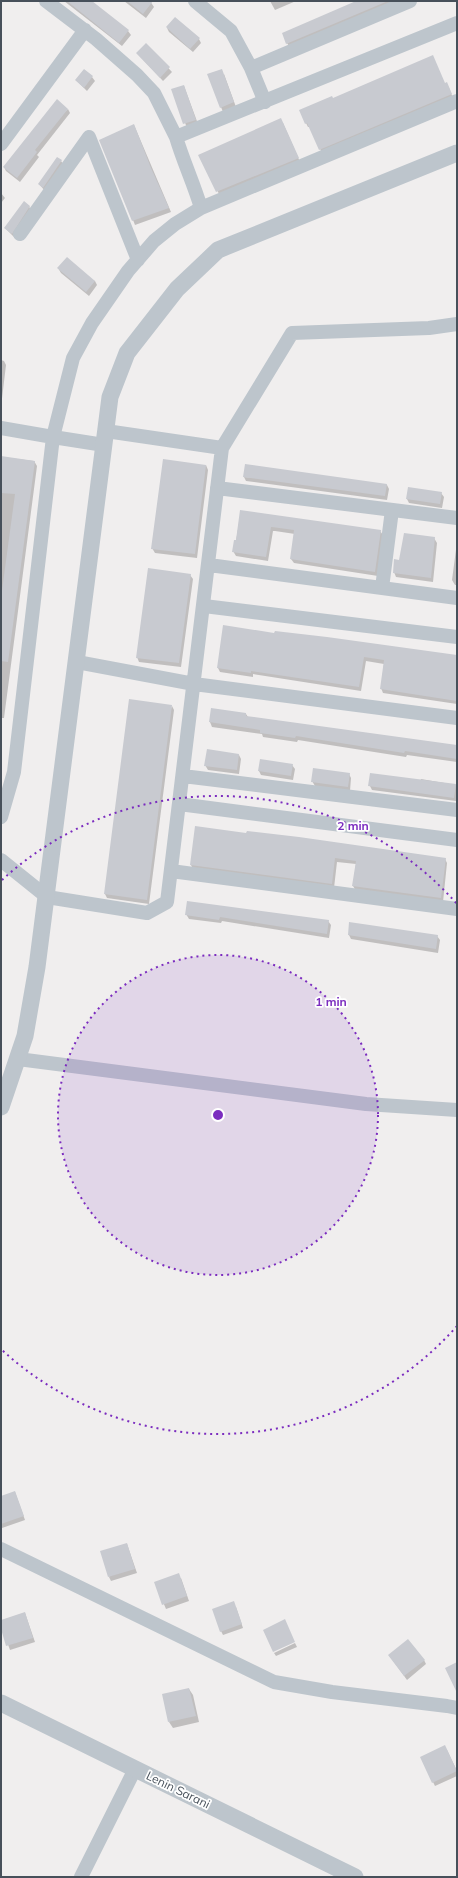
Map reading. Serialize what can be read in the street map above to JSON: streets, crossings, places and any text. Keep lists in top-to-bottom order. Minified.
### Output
{"streets":{"street":["Lenin Sarani"]},"rings":["2 min","1 min"]}
